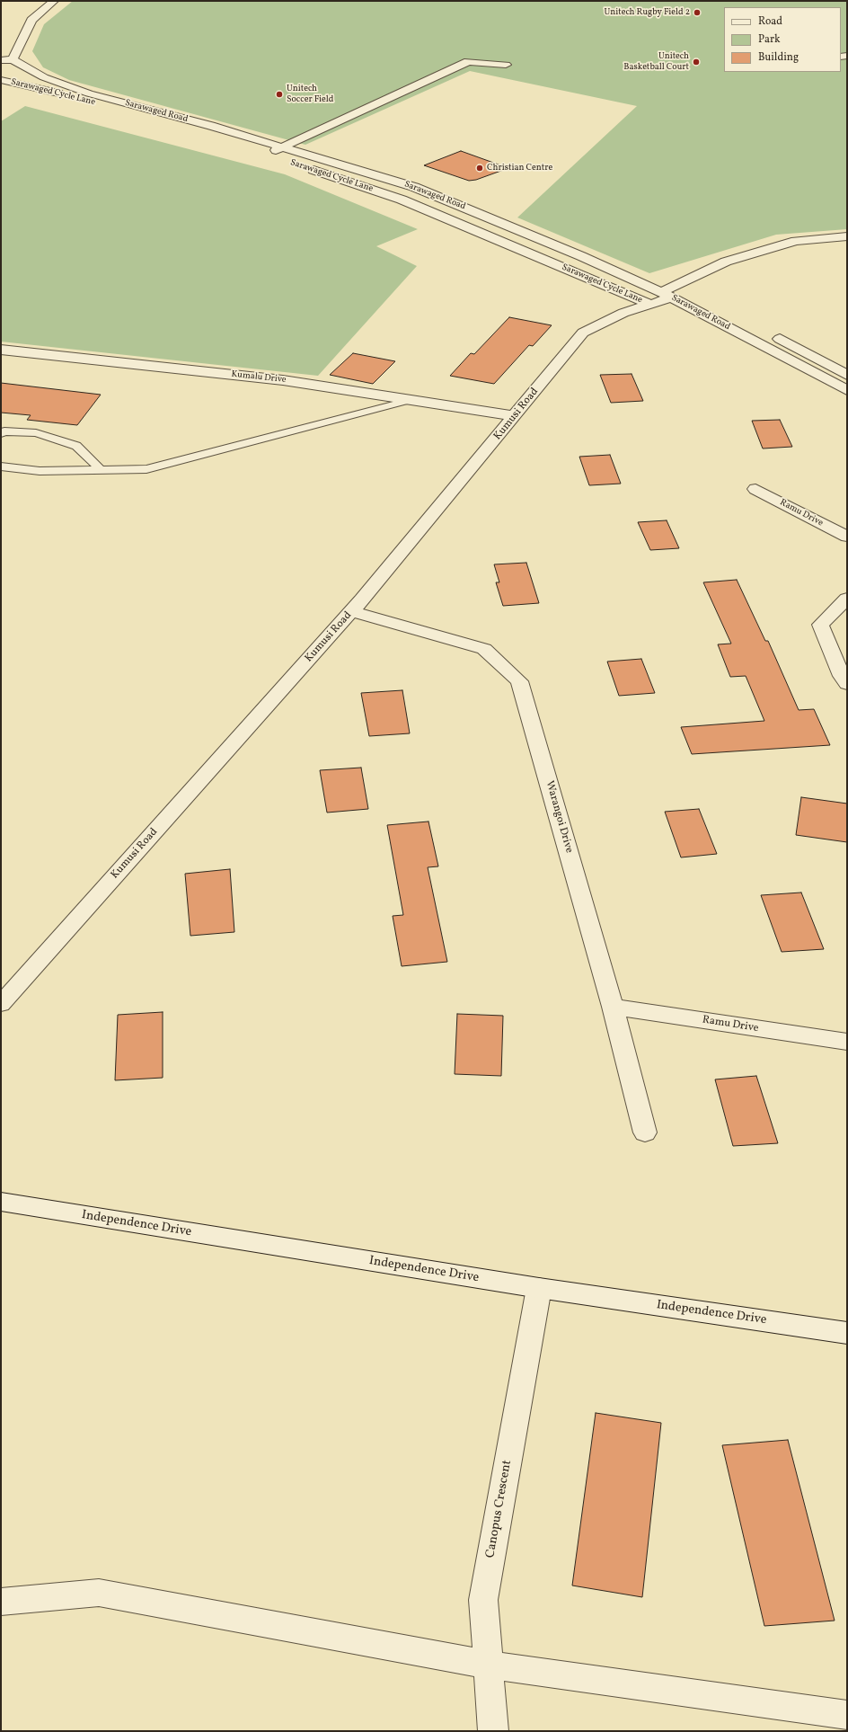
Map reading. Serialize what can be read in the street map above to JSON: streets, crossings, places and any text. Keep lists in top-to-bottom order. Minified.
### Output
{"streets":{"street":["Sarawaged Cycle Lane","Sarawaged Road","Kumalu Drive","Kumusi Road","Ramu Drive","Warangoi Drive","Independence Drive","Canopus Crescent"]},"crossings":[["Sarawaged Cycle Lane","Kumusi Road"],["Sarawaged Road","Kumusi Road"],["Kumalu Drive","Kumusi Road"],["Kumusi Road","Warangoi Drive"],["Ramu Drive","Warangoi Drive"],["Independence Drive","Canopus Crescent"]],"places":["Unitech Rugby Field 2","Unitech Basketball Court","Unitech Soccer Field","Christian Centre"],"legend":["Road","Park","Building"]}
